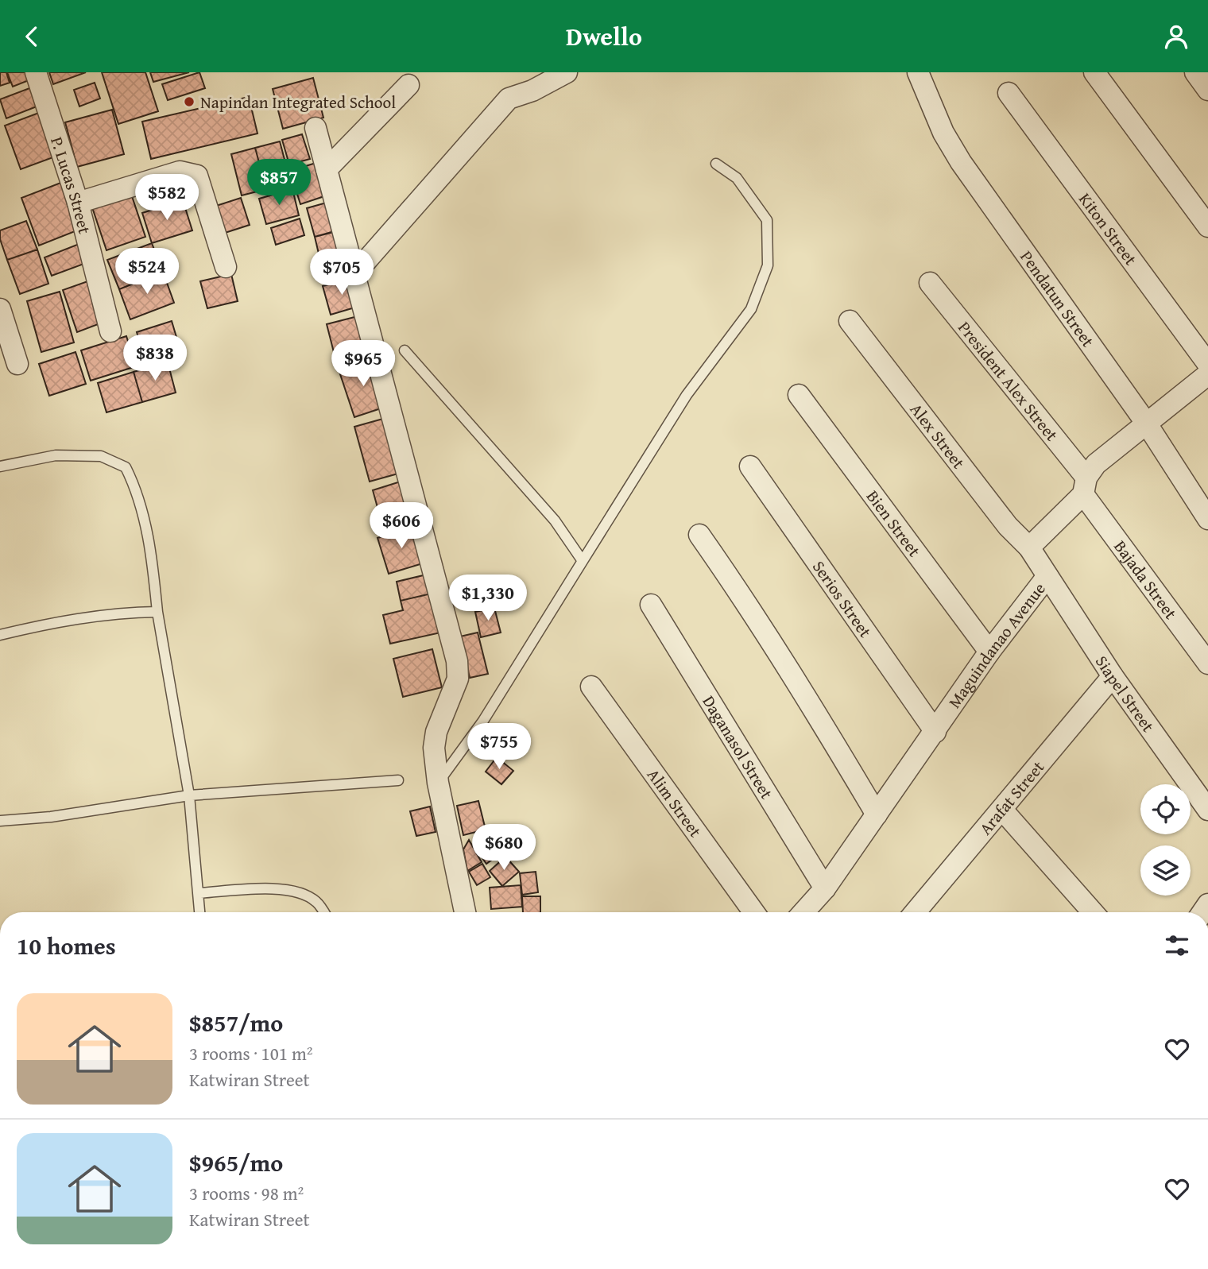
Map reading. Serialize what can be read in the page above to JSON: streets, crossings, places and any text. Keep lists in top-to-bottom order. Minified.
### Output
{"streets":{"street":["P. Lucas Street","Kiton Street","Pendatun Street","President Alex Street","Alex Street","Bien Street","Bajada Street","Serios Street","Maguindanao Avenue","Siapel Street","Daganasol Street","Arafat Street","Alim Street"]},"crossings":[["President Alex Street","Bajada Street"],["Alex Street","Maguindanao Avenue"],["Bien Street","Maguindanao Avenue"],["Serios Street","Maguindanao Avenue"],["Maguindanao Avenue","Siapel Street"],["Maguindanao Avenue","Daganasol Street"],["Siapel Street","Arafat Street"]],"places":["Napindan Integrated School"],"page":{"header":"Dwello","price":["$857","$582","$524","$705","$838","$965","$606","$1,330","$755","$680"],"heading":"10 homes","list":[{"name":"$857/mo","note":"3 rooms · 101 m² · Katwiran Street"},{"name":"$965/mo","note":"3 rooms · 98 m² · Katwiran Street"}]}}
